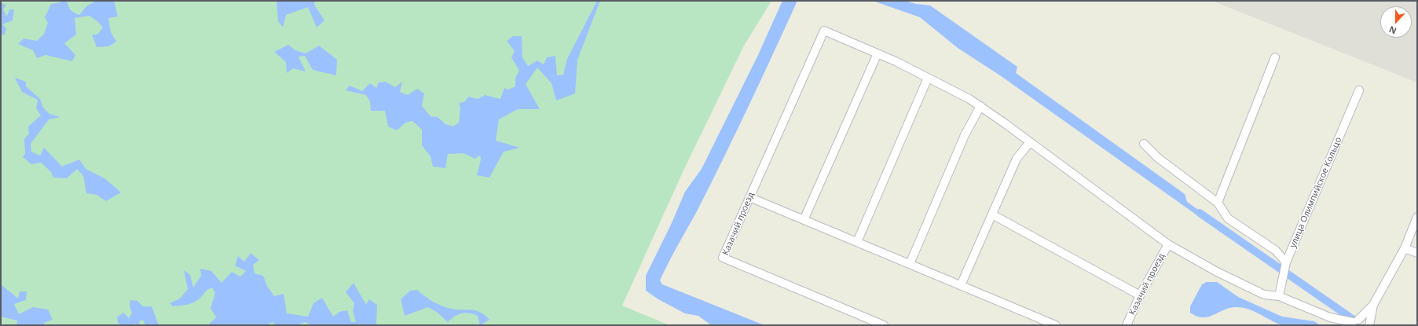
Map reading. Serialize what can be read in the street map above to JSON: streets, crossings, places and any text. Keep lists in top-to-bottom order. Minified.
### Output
{"streets":{"street":["улица Олимпийское Кольцо","Казачий проезд"]},"north":"bottom"}
